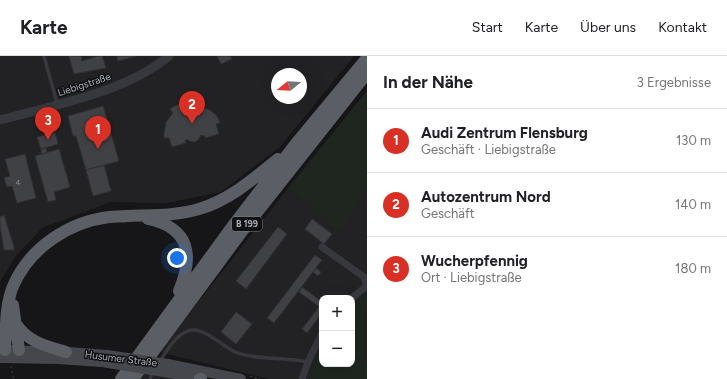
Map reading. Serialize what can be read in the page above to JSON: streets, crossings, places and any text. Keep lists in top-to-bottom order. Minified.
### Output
{"streets":{"highway":["B 199"],"main road":["Husumer Straße"],"street":["Liebigstraße"]},"house_numbers":["4"],"north":"left","page":{"header":"Karte","nav":["Start","Karte","Über uns","Kontakt"],"heading":["In der Nähe","3 Ergebnisse"],"pins":["2","3","1"],"list":[{"mark":"1","name":"Audi Zentrum Flensburg","note":"Geschäft · Liebigstraße","value":"130 m"},{"mark":"2","name":"Autozentrum Nord","note":"Geschäft","value":"140 m"},{"mark":"3","name":"Wucherpfennig","note":"Ort · Liebigstraße","value":"180 m"}],"map_buttons":["+","−"]}}
